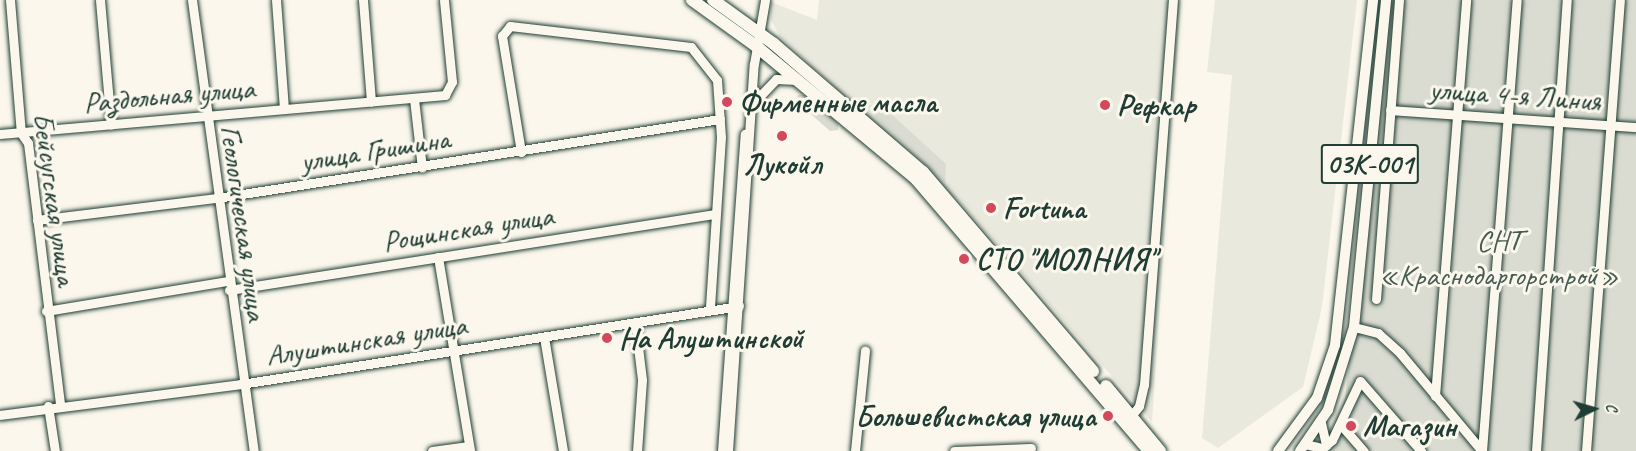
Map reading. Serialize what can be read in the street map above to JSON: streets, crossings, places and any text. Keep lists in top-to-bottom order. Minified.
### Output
{"streets":{"main road":["03К-001"],"street":["Раздольная улица","улица 4-я Линия","улица Гришина","Бейсугская улица","Геологическая улица","Рощинская улица","Алуштинская улица"]},"crossings":[["Раздольная улица","Бейсугская улица"],["Раздольная улица","Геологическая улица"],["улица Гришина","Бейсугская улица"],["улица Гришина","Геологическая улица"],["Бейсугская улица","Рощинская улица"],["Бейсугская улица","Алуштинская улица"],["Геологическая улица","Рощинская улица"],["Геологическая улица","Алуштинская улица"]],"parks":["СНТ «Краснодаргорстрой»"],"places":["Фирменные масла","Рефкар","Лукойл","Fortuna","СТО \"МОЛНИЯ\"","На Алуштинской","Большевистская улица","Магазин"],"north":"right"}
